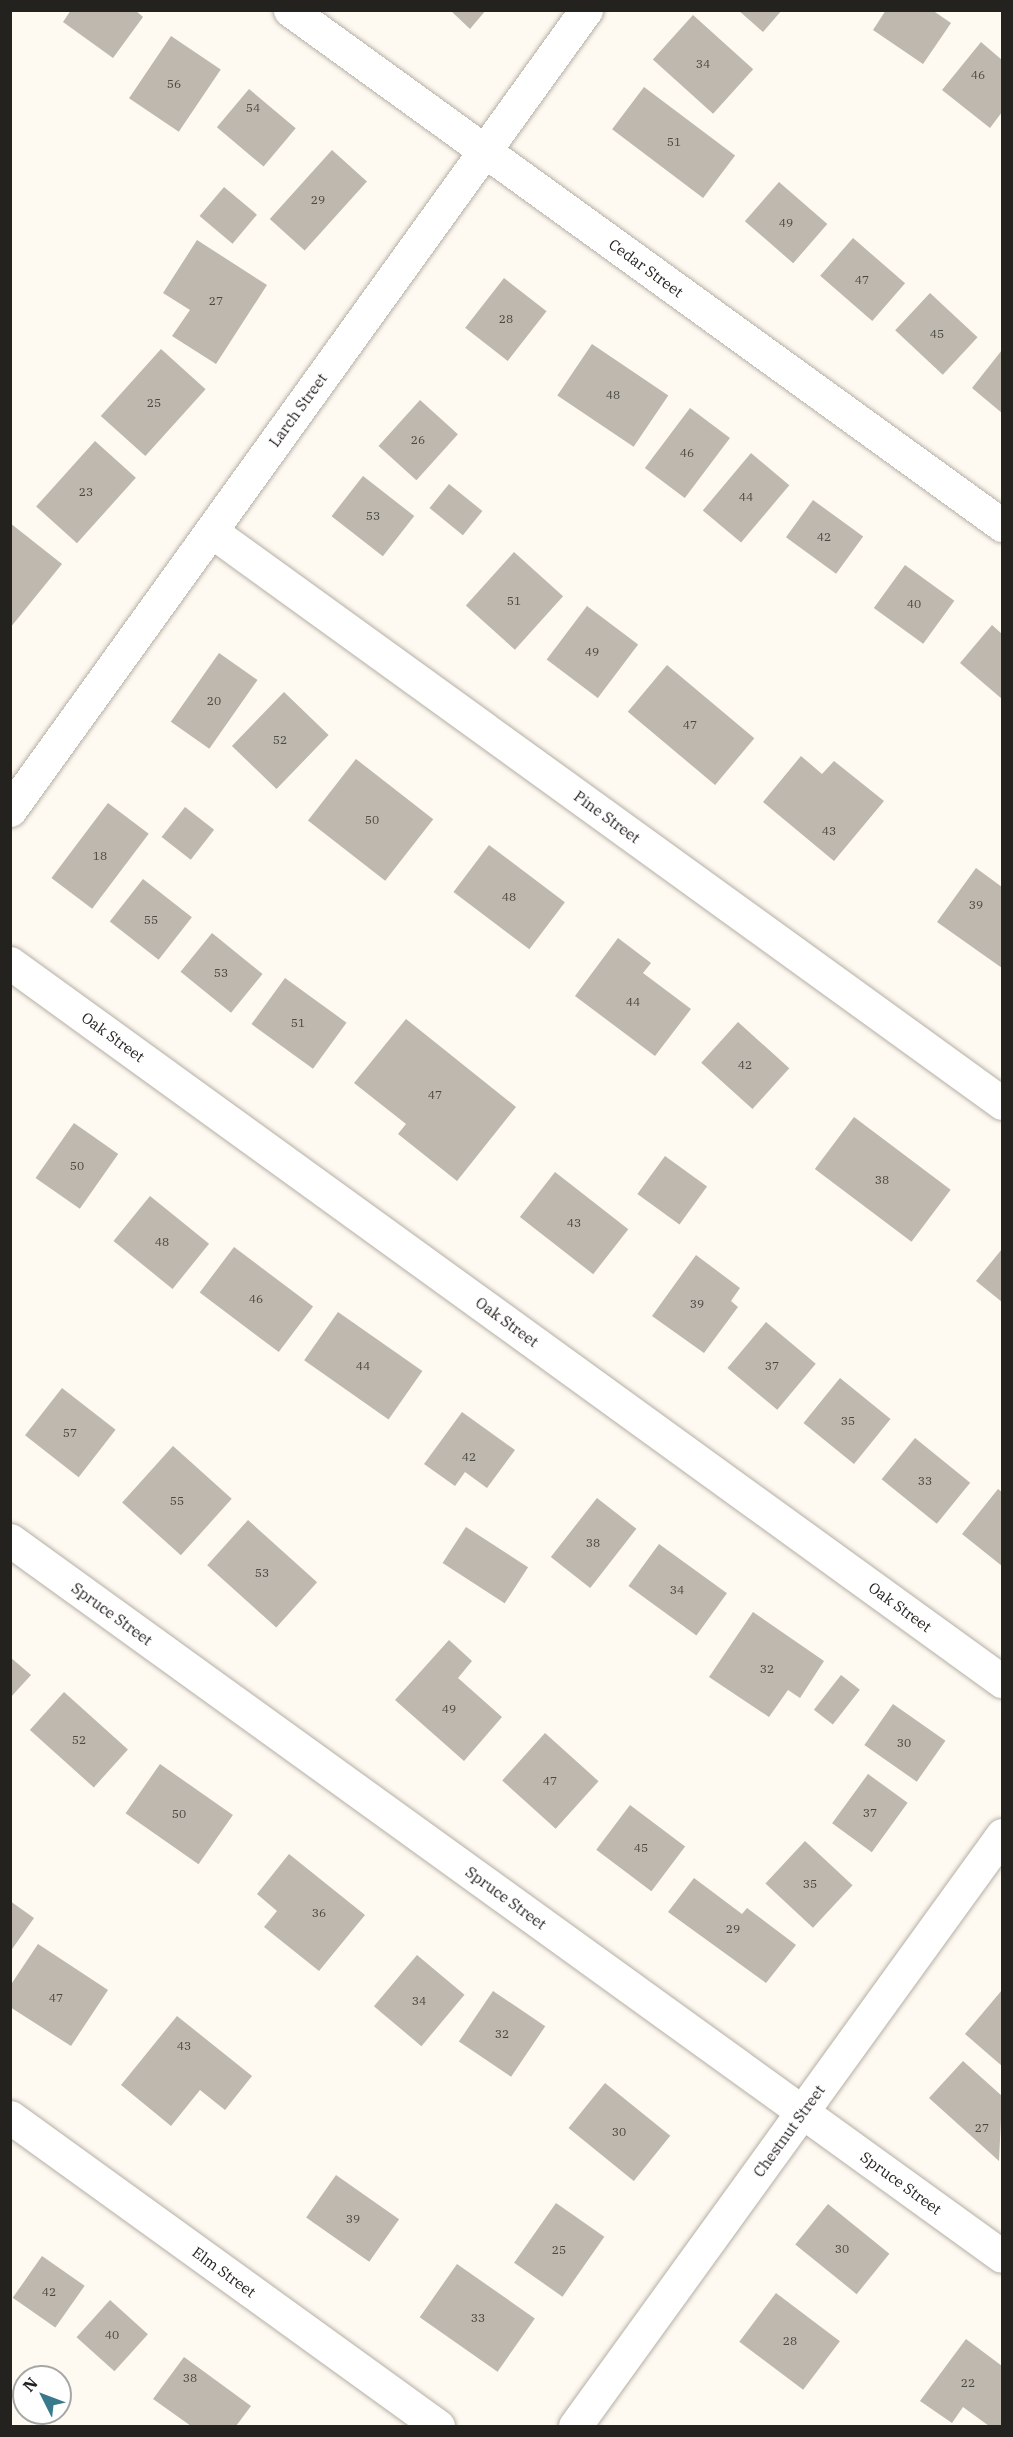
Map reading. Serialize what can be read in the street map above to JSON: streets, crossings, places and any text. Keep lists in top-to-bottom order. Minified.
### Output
{"streets":{"street":["Cedar Street","Larch Street","Pine Street","Oak Street","Spruce Street","Chestnut Street","Elm Street"]},"crossings":[["Cedar Street","Larch Street"],["Larch Street","Pine Street"],["Spruce Street","Chestnut Street"]],"house_numbers":["34","46","56","54","51","29","49","47","27","28","45","48","25","26","46","23","44","53","42","51","40","49","20","47","52","50","43","18","48","39","55","53","44","51","42","47","50","38","43","48","46","39","44","37","35","57","42","33","55","38","53","34","32","49","52","30","47","37","50","45","35","36","29","47","34","32","43","27","30","39","30","25","42","33","40","28","38","22"],"north":"top left"}
